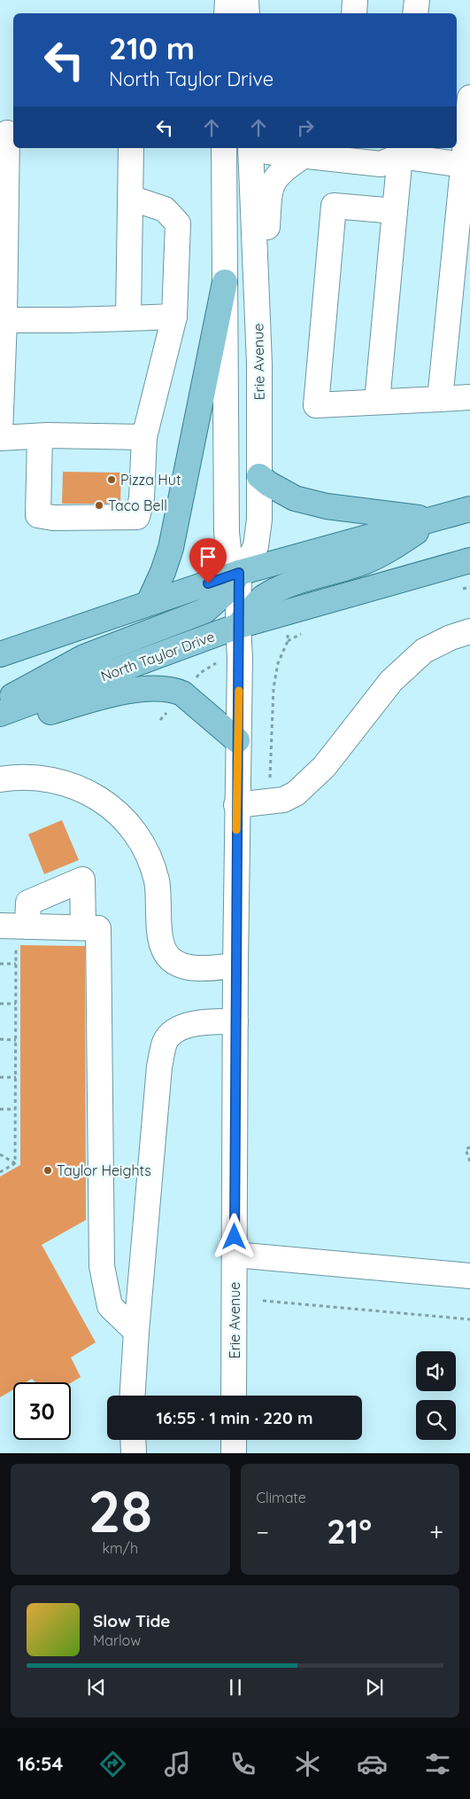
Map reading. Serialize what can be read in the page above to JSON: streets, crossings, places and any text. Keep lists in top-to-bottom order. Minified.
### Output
{"streets":{"main road":["North Taylor Drive"],"street":["Erie Avenue"]},"crossings":[["Erie Avenue","North Taylor Drive"]],"places":["Pizza Hut","Taco Bell","Taylor Heights"],"page":{"turn":["210 m","North Taylor Drive"],"limit":"30","trip":"16:55 · 1 min · 220 m","tile":[["28","km/h"],"Climate"],"heat":["−","21°","+"],"song":["Slow Tide","Marlow"],"tabs":"16:54"}}
